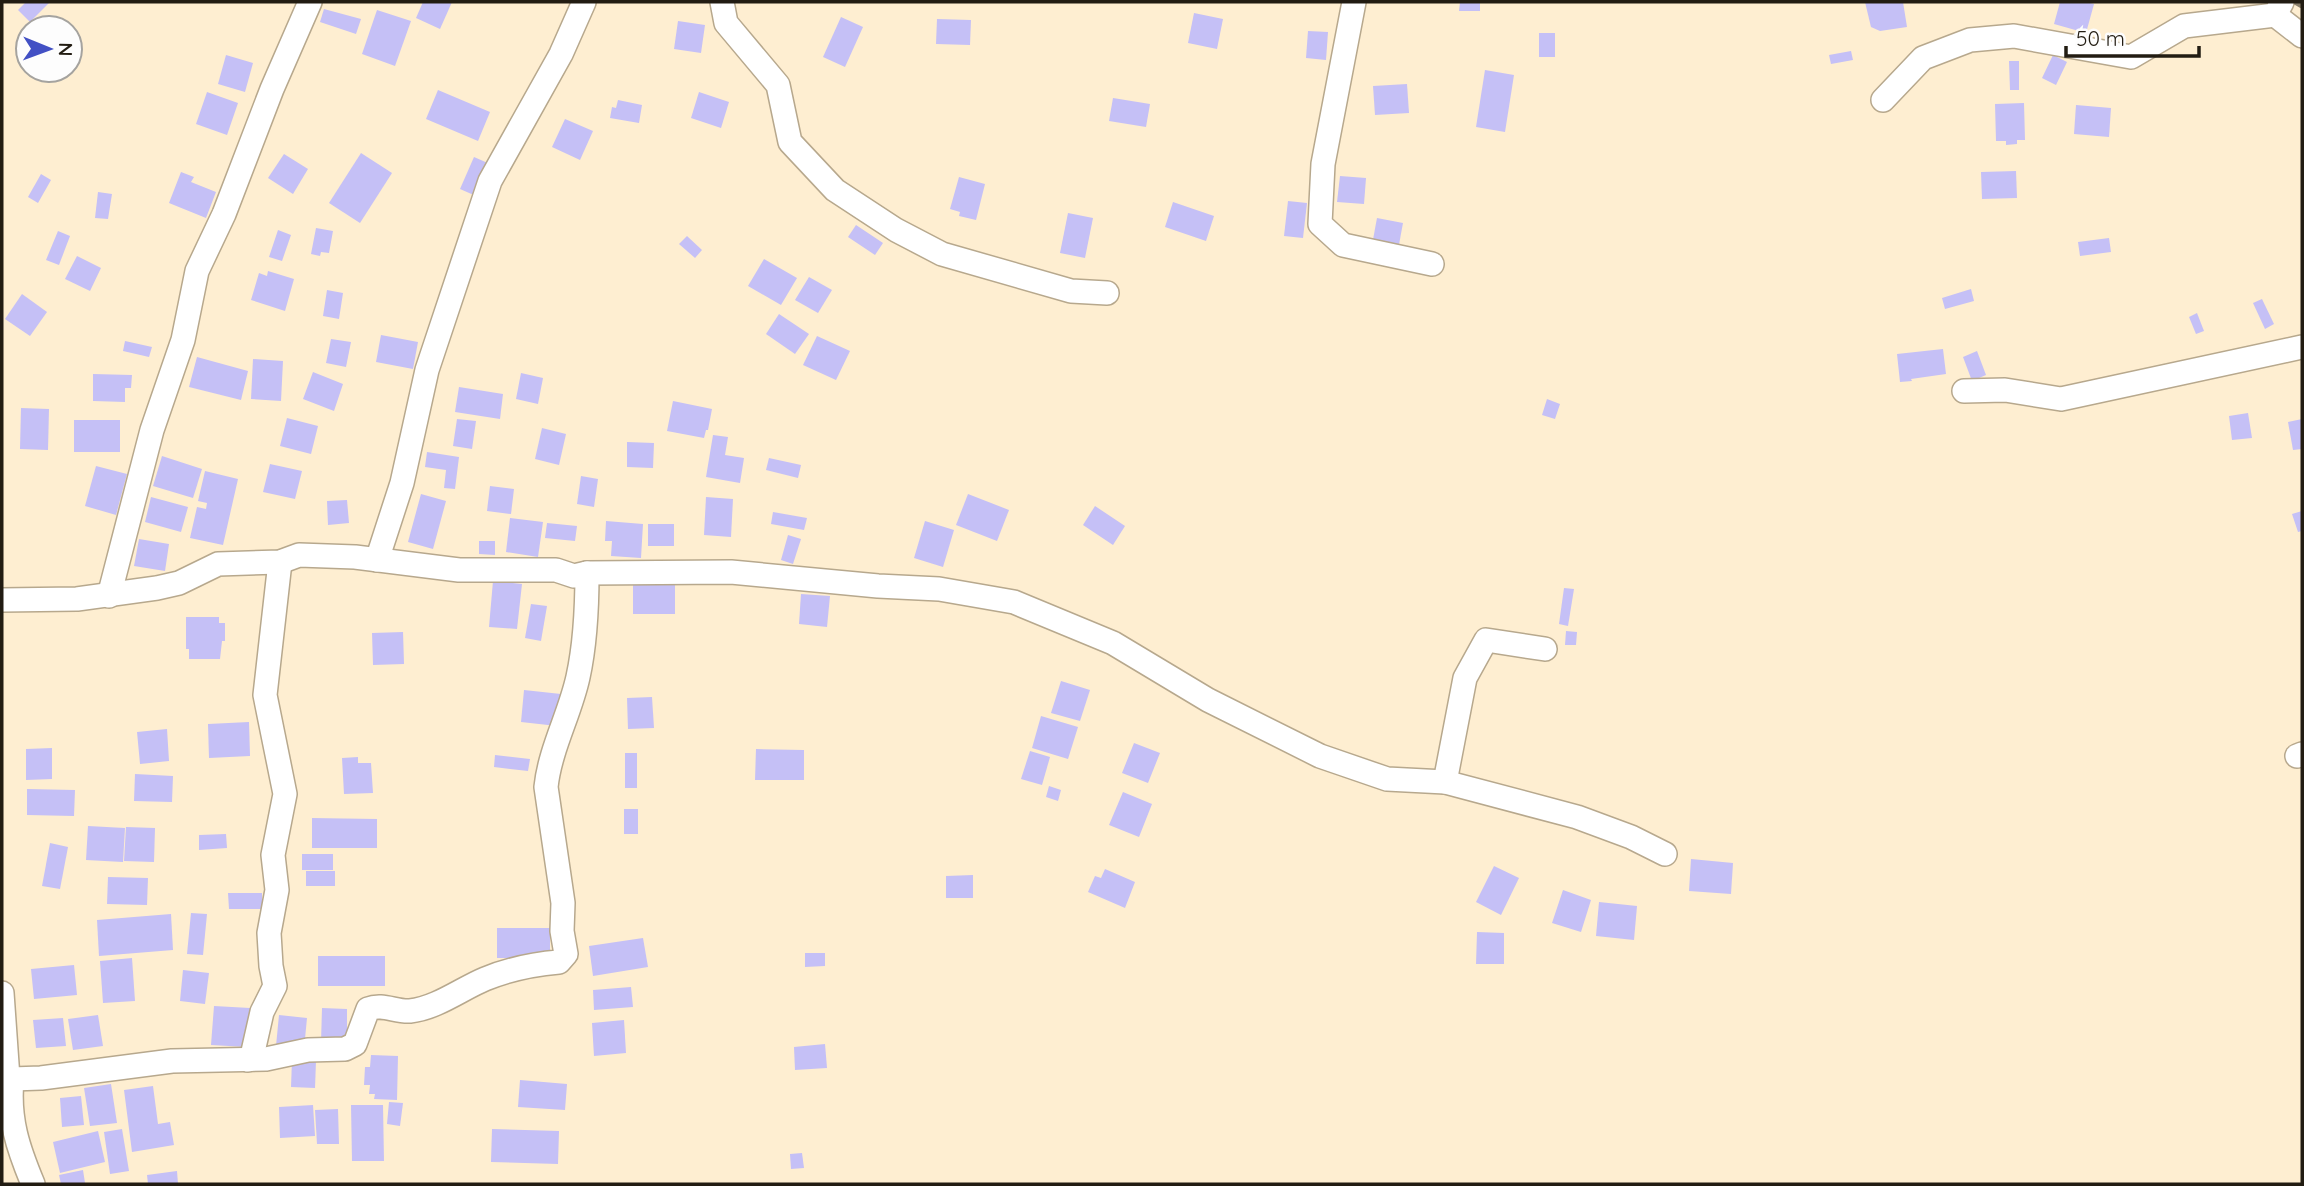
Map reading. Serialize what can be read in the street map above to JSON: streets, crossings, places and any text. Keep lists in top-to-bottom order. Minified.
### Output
{"scale_bar":"50 m","north":"right"}
